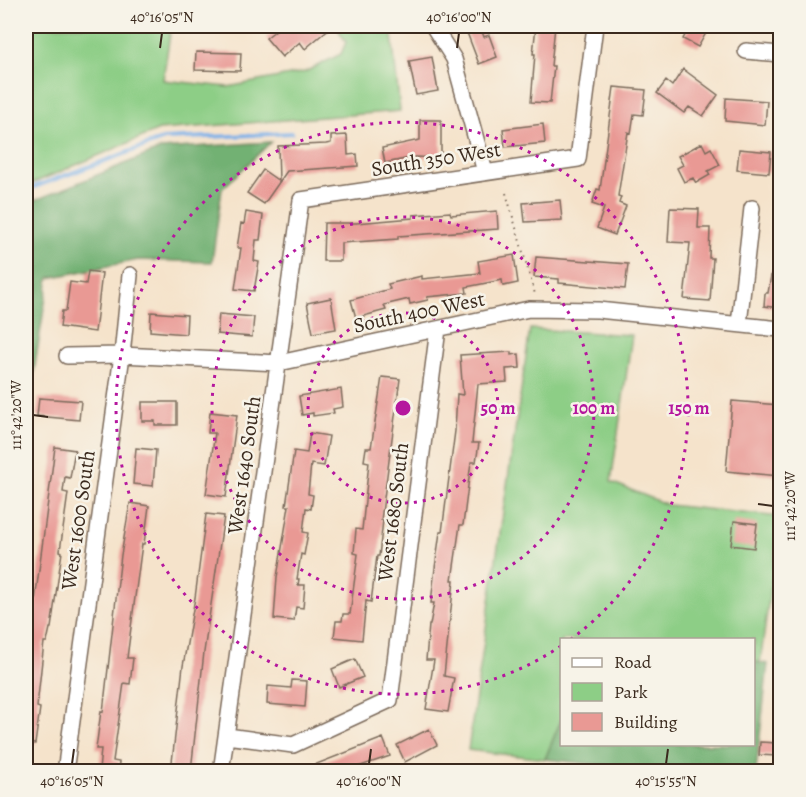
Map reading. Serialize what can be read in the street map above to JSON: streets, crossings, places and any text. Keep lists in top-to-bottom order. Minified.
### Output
{"streets":{"street":["South 350 West","South 400 West","West 1640 South","West 1680 South","West 1600 South"]},"crossings":[["South 350 West","West 1640 South"],["South 400 West","West 1640 South"],["South 400 West","West 1680 South"],["South 400 West","West 1600 South"],["West 1640 South","West 1680 South"]],"legend":["Road","Park","Building"],"coordinates":["40°16'05\"N","40°16'00\"N","111°42'20\"W","40°15'55\"N"],"rings":["50 m","100 m","150 m"]}
